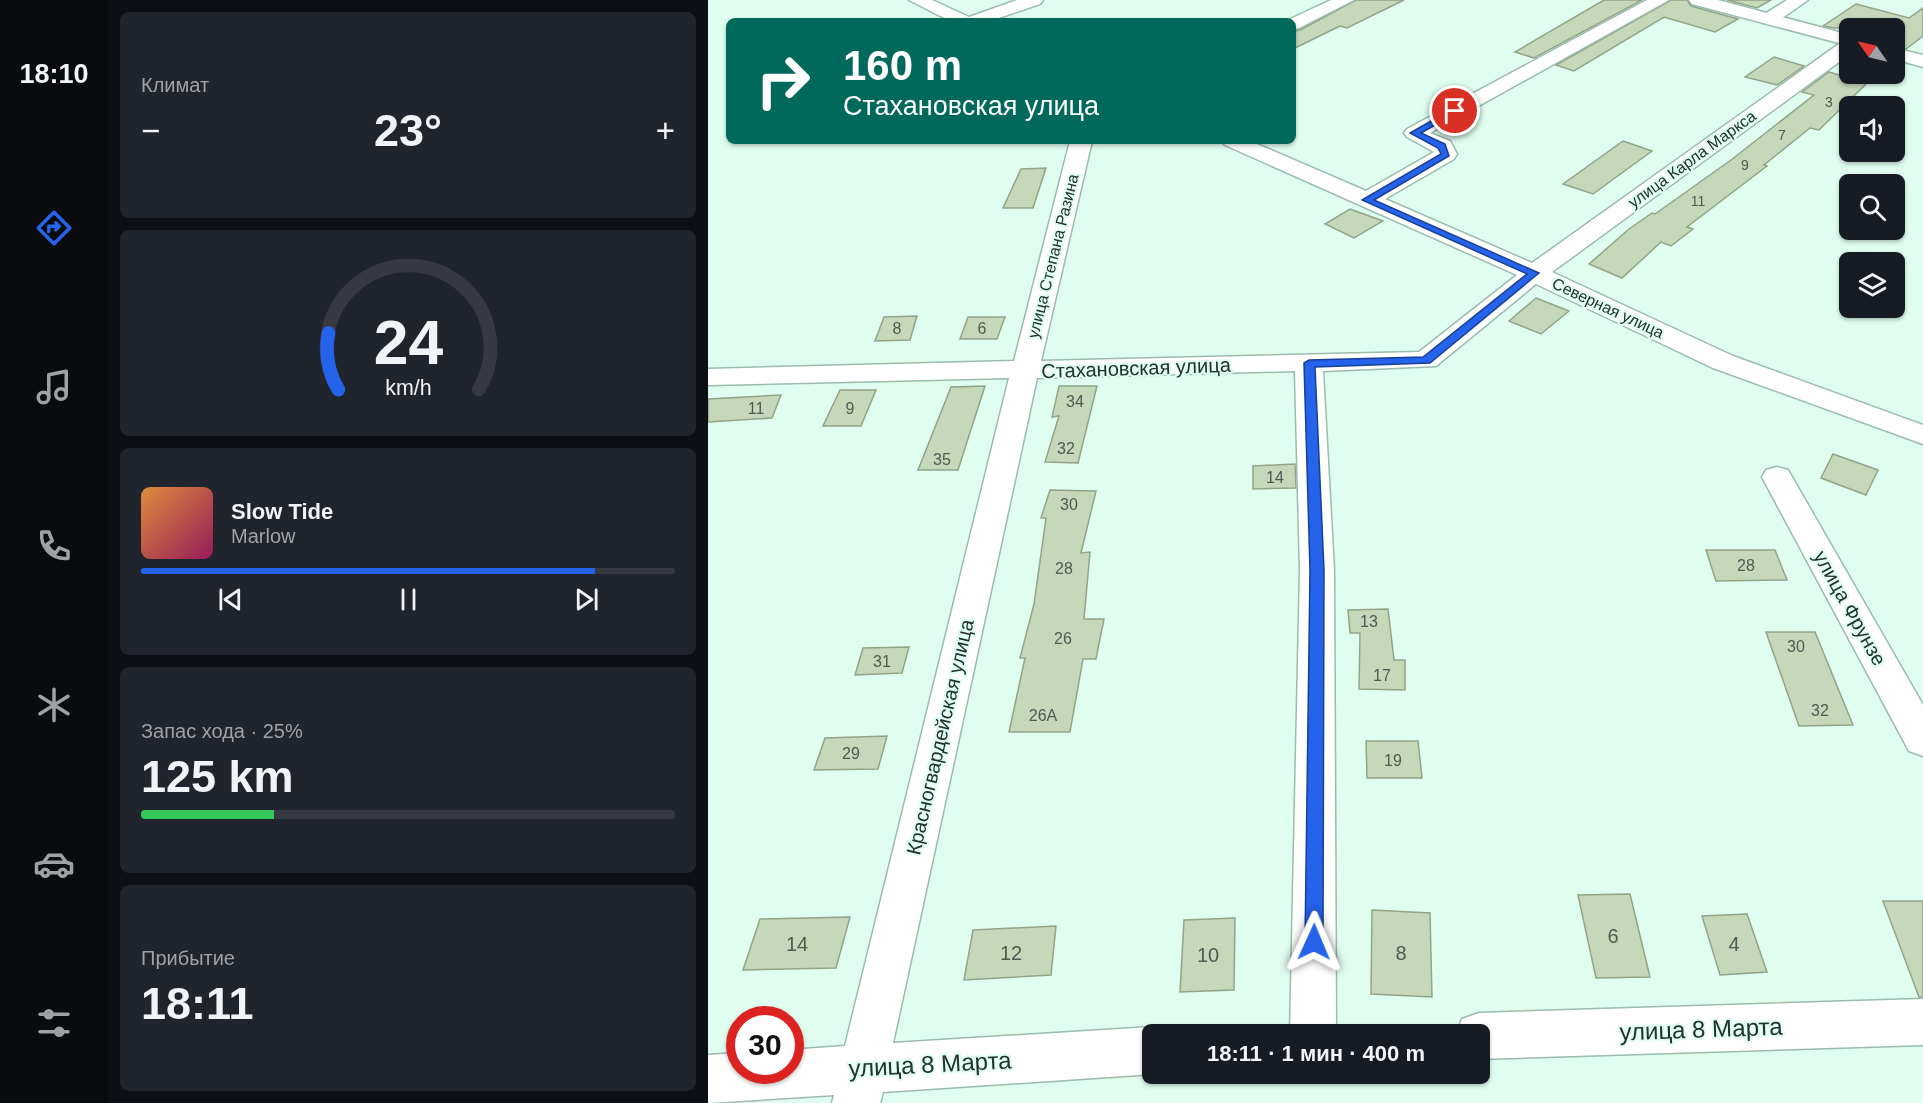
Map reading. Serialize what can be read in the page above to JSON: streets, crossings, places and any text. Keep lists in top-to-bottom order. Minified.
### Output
{"streets":{"street":["улица Карла Маркса","улица Степана Разина","Северная улица","Стахановская улица","улица Фрунзе","Красногвардейская улица","улица 8 Марта"]},"crossings":[["улица Карла Маркса","Северная улица"],["улица Карла Маркса","Стахановская улица"],["улица Степана Разина","Стахановская улица"],["улица Степана Разина","Красногвардейская улица"],["Северная улица","Стахановская улица"],["Стахановская улица","Красногвардейская улица"],["Красногвардейская улица","улица 8 Марта"]],"house_numbers":["3","7","9","11","8","6","34","11","9","32","35","14","30","28","28","13","26","30","31","17","32","26А","29","19","6","14","4","12","8","10"],"north":"top left","page":{"tabs":"18:10","tile":["Климат",["Запас хода · 25%","125 km"],["Прибытие","18:11"]],"turn":["160 m","Стахановская улица"],"heat":["−","23°","+"],"song":["Slow Tide","Marlow"],"limit":"30","trip":"18:11 · 1 мин · 400 m","gauge":["24","km/h"]}}
